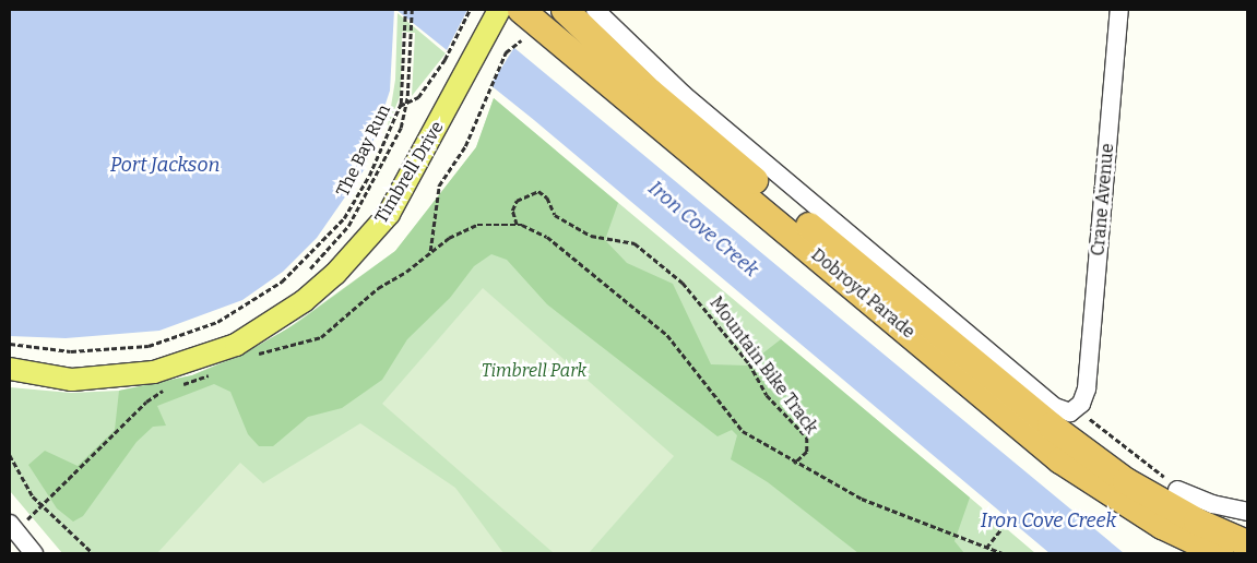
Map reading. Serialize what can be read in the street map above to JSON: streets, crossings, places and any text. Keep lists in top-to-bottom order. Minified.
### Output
{"streets":{"highway":["Dobroyd Parade"],"main road":["Timbrell Drive"],"street":["Crane Avenue"],"path":["The Bay Run","Mountain Bike Track"]},"crossings":[["Crane Avenue","Dobroyd Parade"]],"water":["Port Jackson","Iron Cove Creek"],"parks":["Timbrell Park"]}
